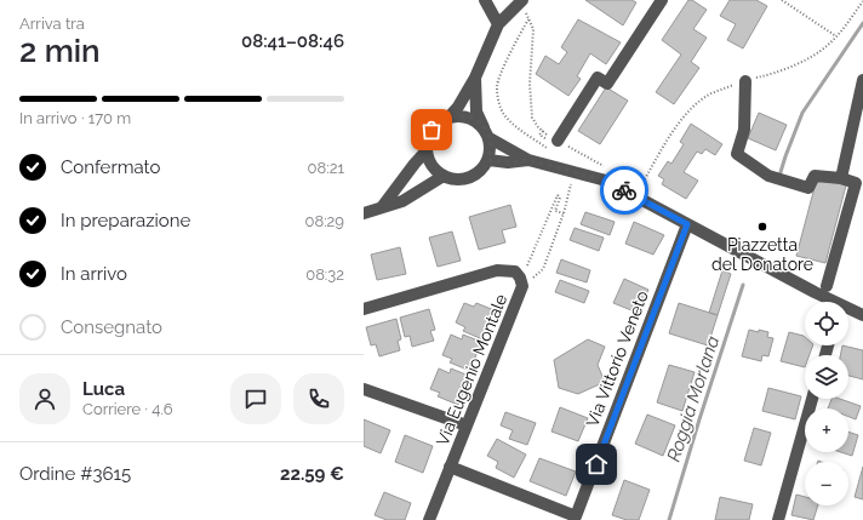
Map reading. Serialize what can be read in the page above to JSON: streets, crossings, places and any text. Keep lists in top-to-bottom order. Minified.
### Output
{"streets":{"street":["Via Vittorio Veneto","Via Eugenio Montale"]},"crossings":[["Via Vittorio Veneto","Via Eugenio Montale"]],"water":["Roggia Morlana"],"places":["Piazzetta del Donatore"],"page":{"heading":["2 min","Arriva tra","08:41–08:46"],"panel":["Luca","Corriere · 4.6","Ordine #3615","22.59 €"],"bar":"In arrivo · 170 m","list":[["Confermato","08:21"],["In preparazione","08:29"],["In arrivo","08:32"],"Consegnato"],"map_buttons":["+","−"]}}
